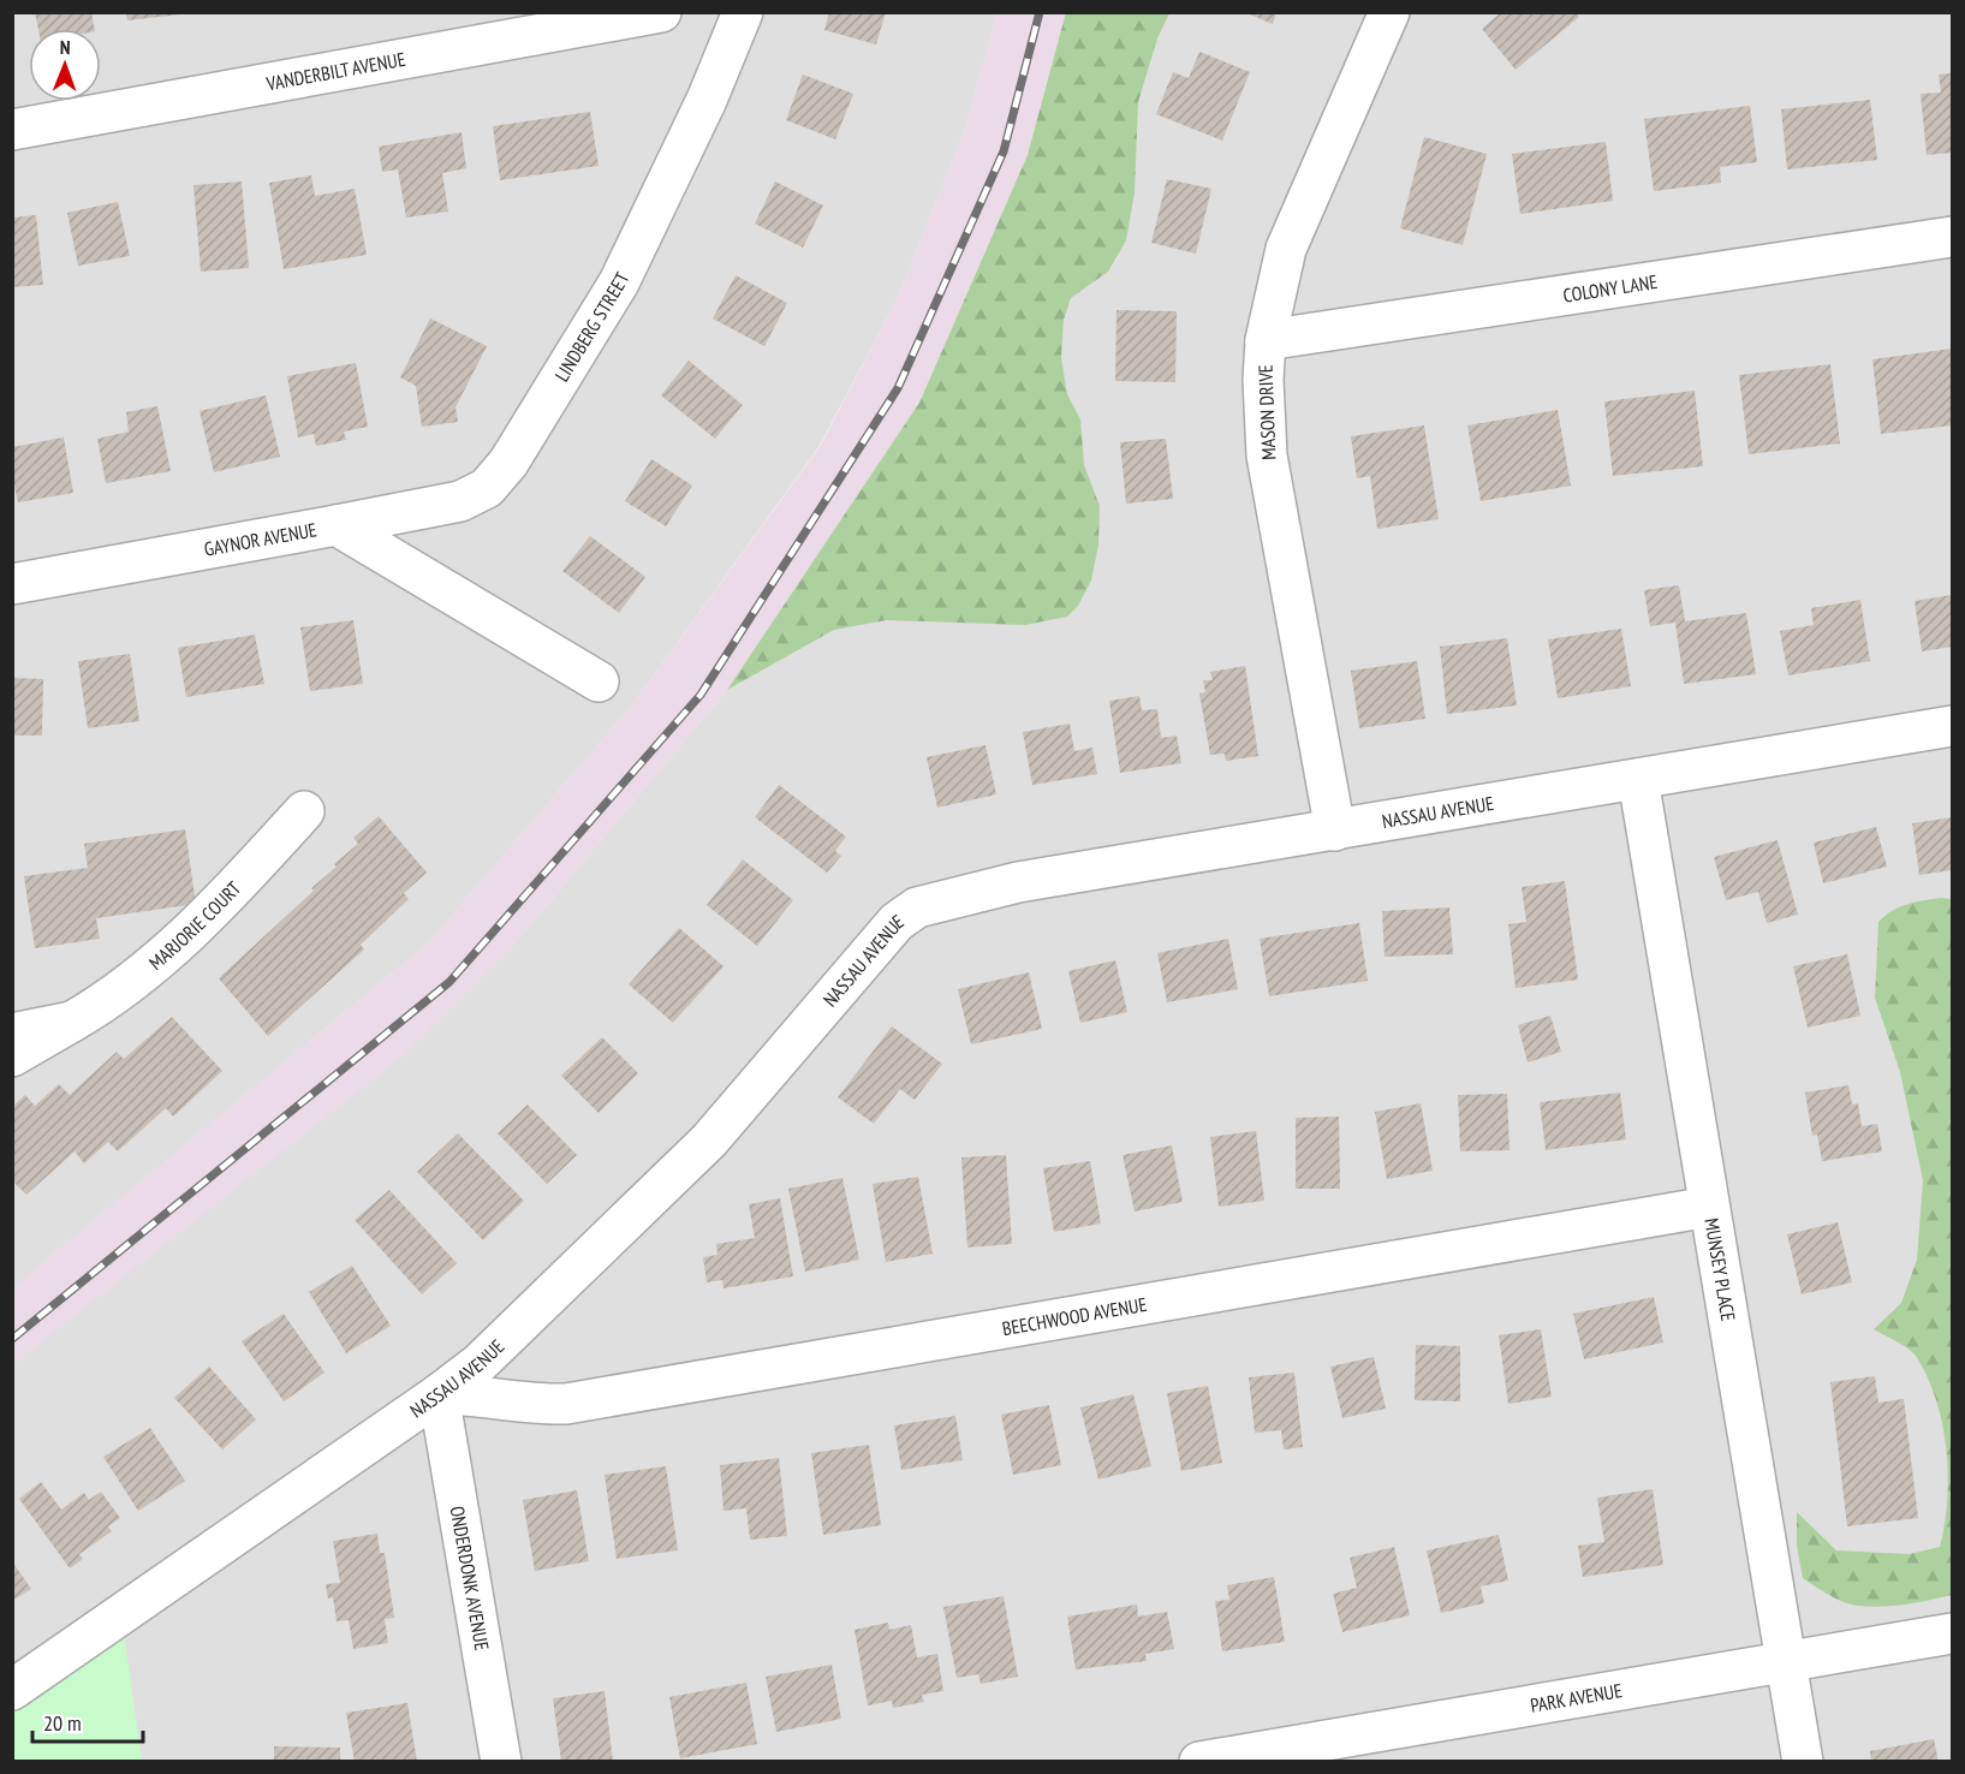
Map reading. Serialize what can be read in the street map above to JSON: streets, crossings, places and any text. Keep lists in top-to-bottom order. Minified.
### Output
{"streets":{"street":["VANDERBILT AVENUE","COLONY LANE","LINDBERG STREET","MASON DRIVE","GAYNOR AVENUE","NASSAU AVENUE","MARJORIE COURT","MUNSEY PLACE","BEECHWOOD AVENUE","ONDERDONK AVENUE","PARK AVENUE"]},"crossings":[["COLONY LANE","MASON DRIVE"],["LINDBERG STREET","GAYNOR AVENUE"],["MASON DRIVE","NASSAU AVENUE"],["NASSAU AVENUE","MUNSEY PLACE"],["NASSAU AVENUE","BEECHWOOD AVENUE"],["NASSAU AVENUE","ONDERDONK AVENUE"],["MUNSEY PLACE","BEECHWOOD AVENUE"],["MUNSEY PLACE","PARK AVENUE"],["BEECHWOOD AVENUE","ONDERDONK AVENUE"]],"scale_bar":"20 m","north":"top"}
